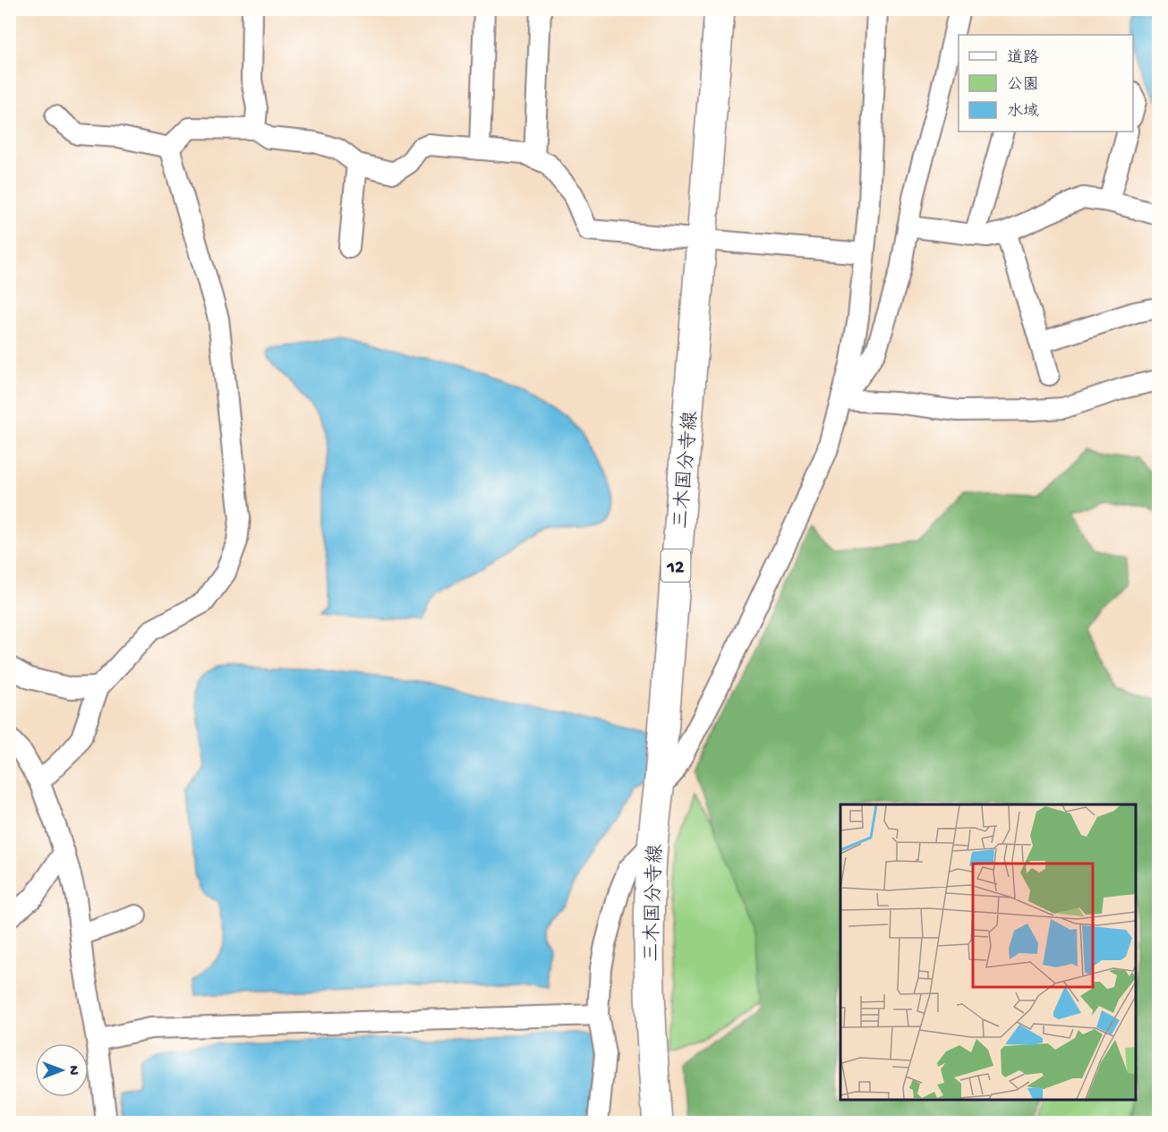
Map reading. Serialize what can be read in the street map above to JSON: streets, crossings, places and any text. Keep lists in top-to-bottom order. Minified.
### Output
{"streets":{"main road":["三木国分寺線","12"]},"legend":["道路","公園","水域"],"north":"right"}
